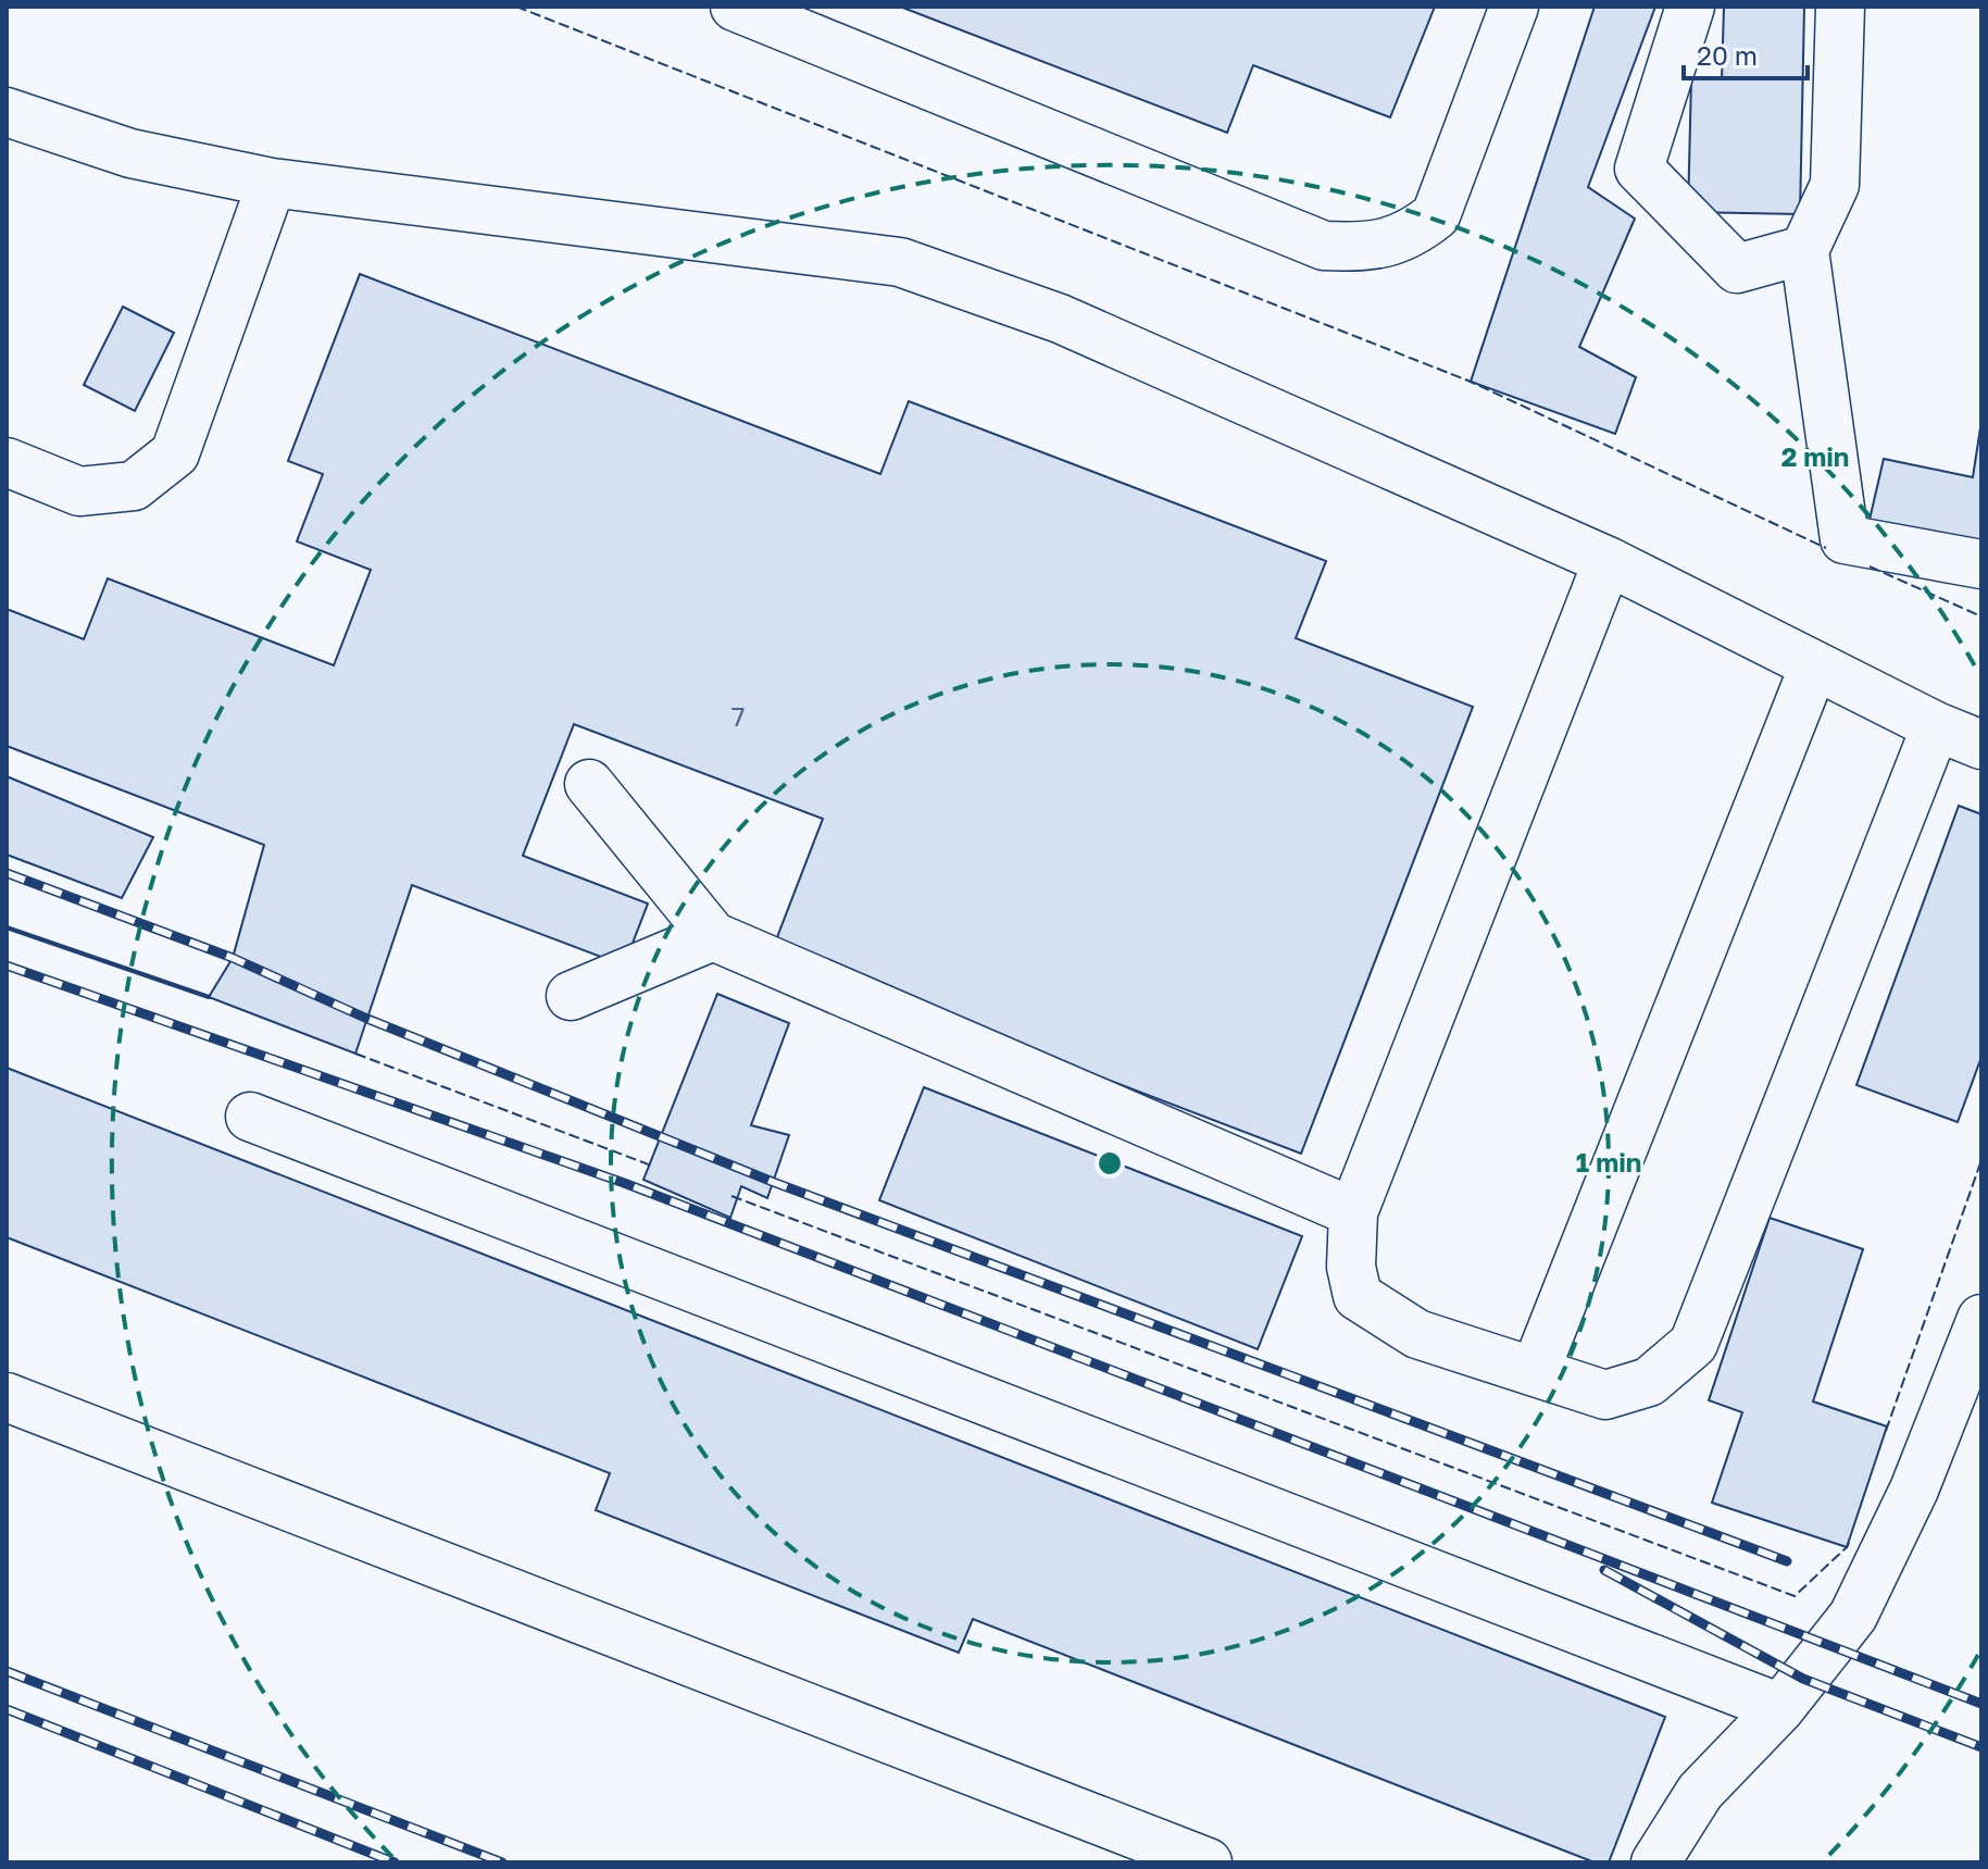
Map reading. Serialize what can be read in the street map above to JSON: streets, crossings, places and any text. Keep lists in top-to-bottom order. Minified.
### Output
{"house_numbers":["7"],"scale_bar":"20 m","rings":["2 min","1 min"]}
